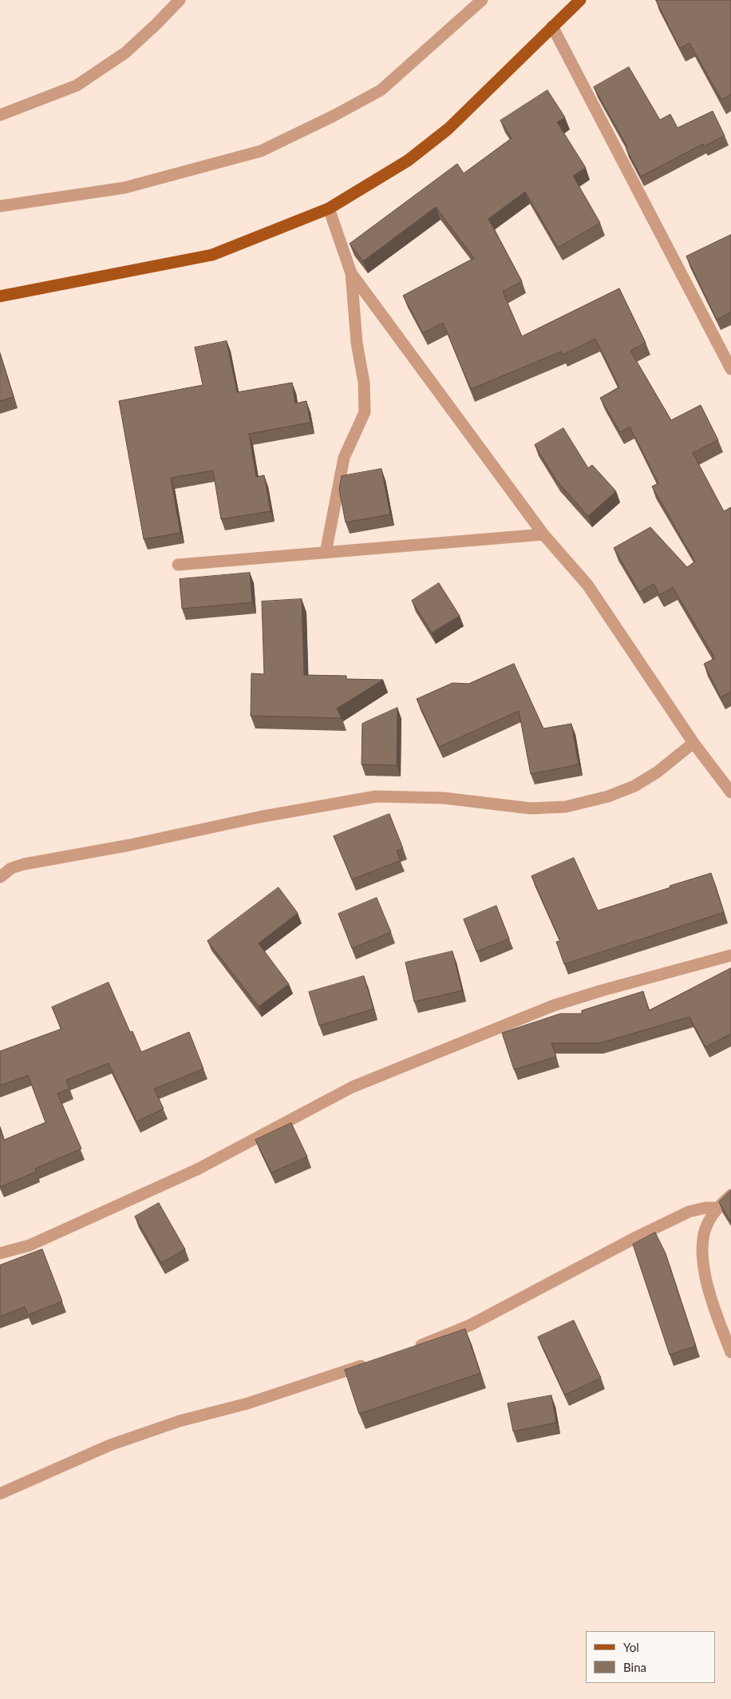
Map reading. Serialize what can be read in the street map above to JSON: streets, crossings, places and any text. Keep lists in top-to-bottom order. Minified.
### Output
{"legend":["Yol","Bina"]}
